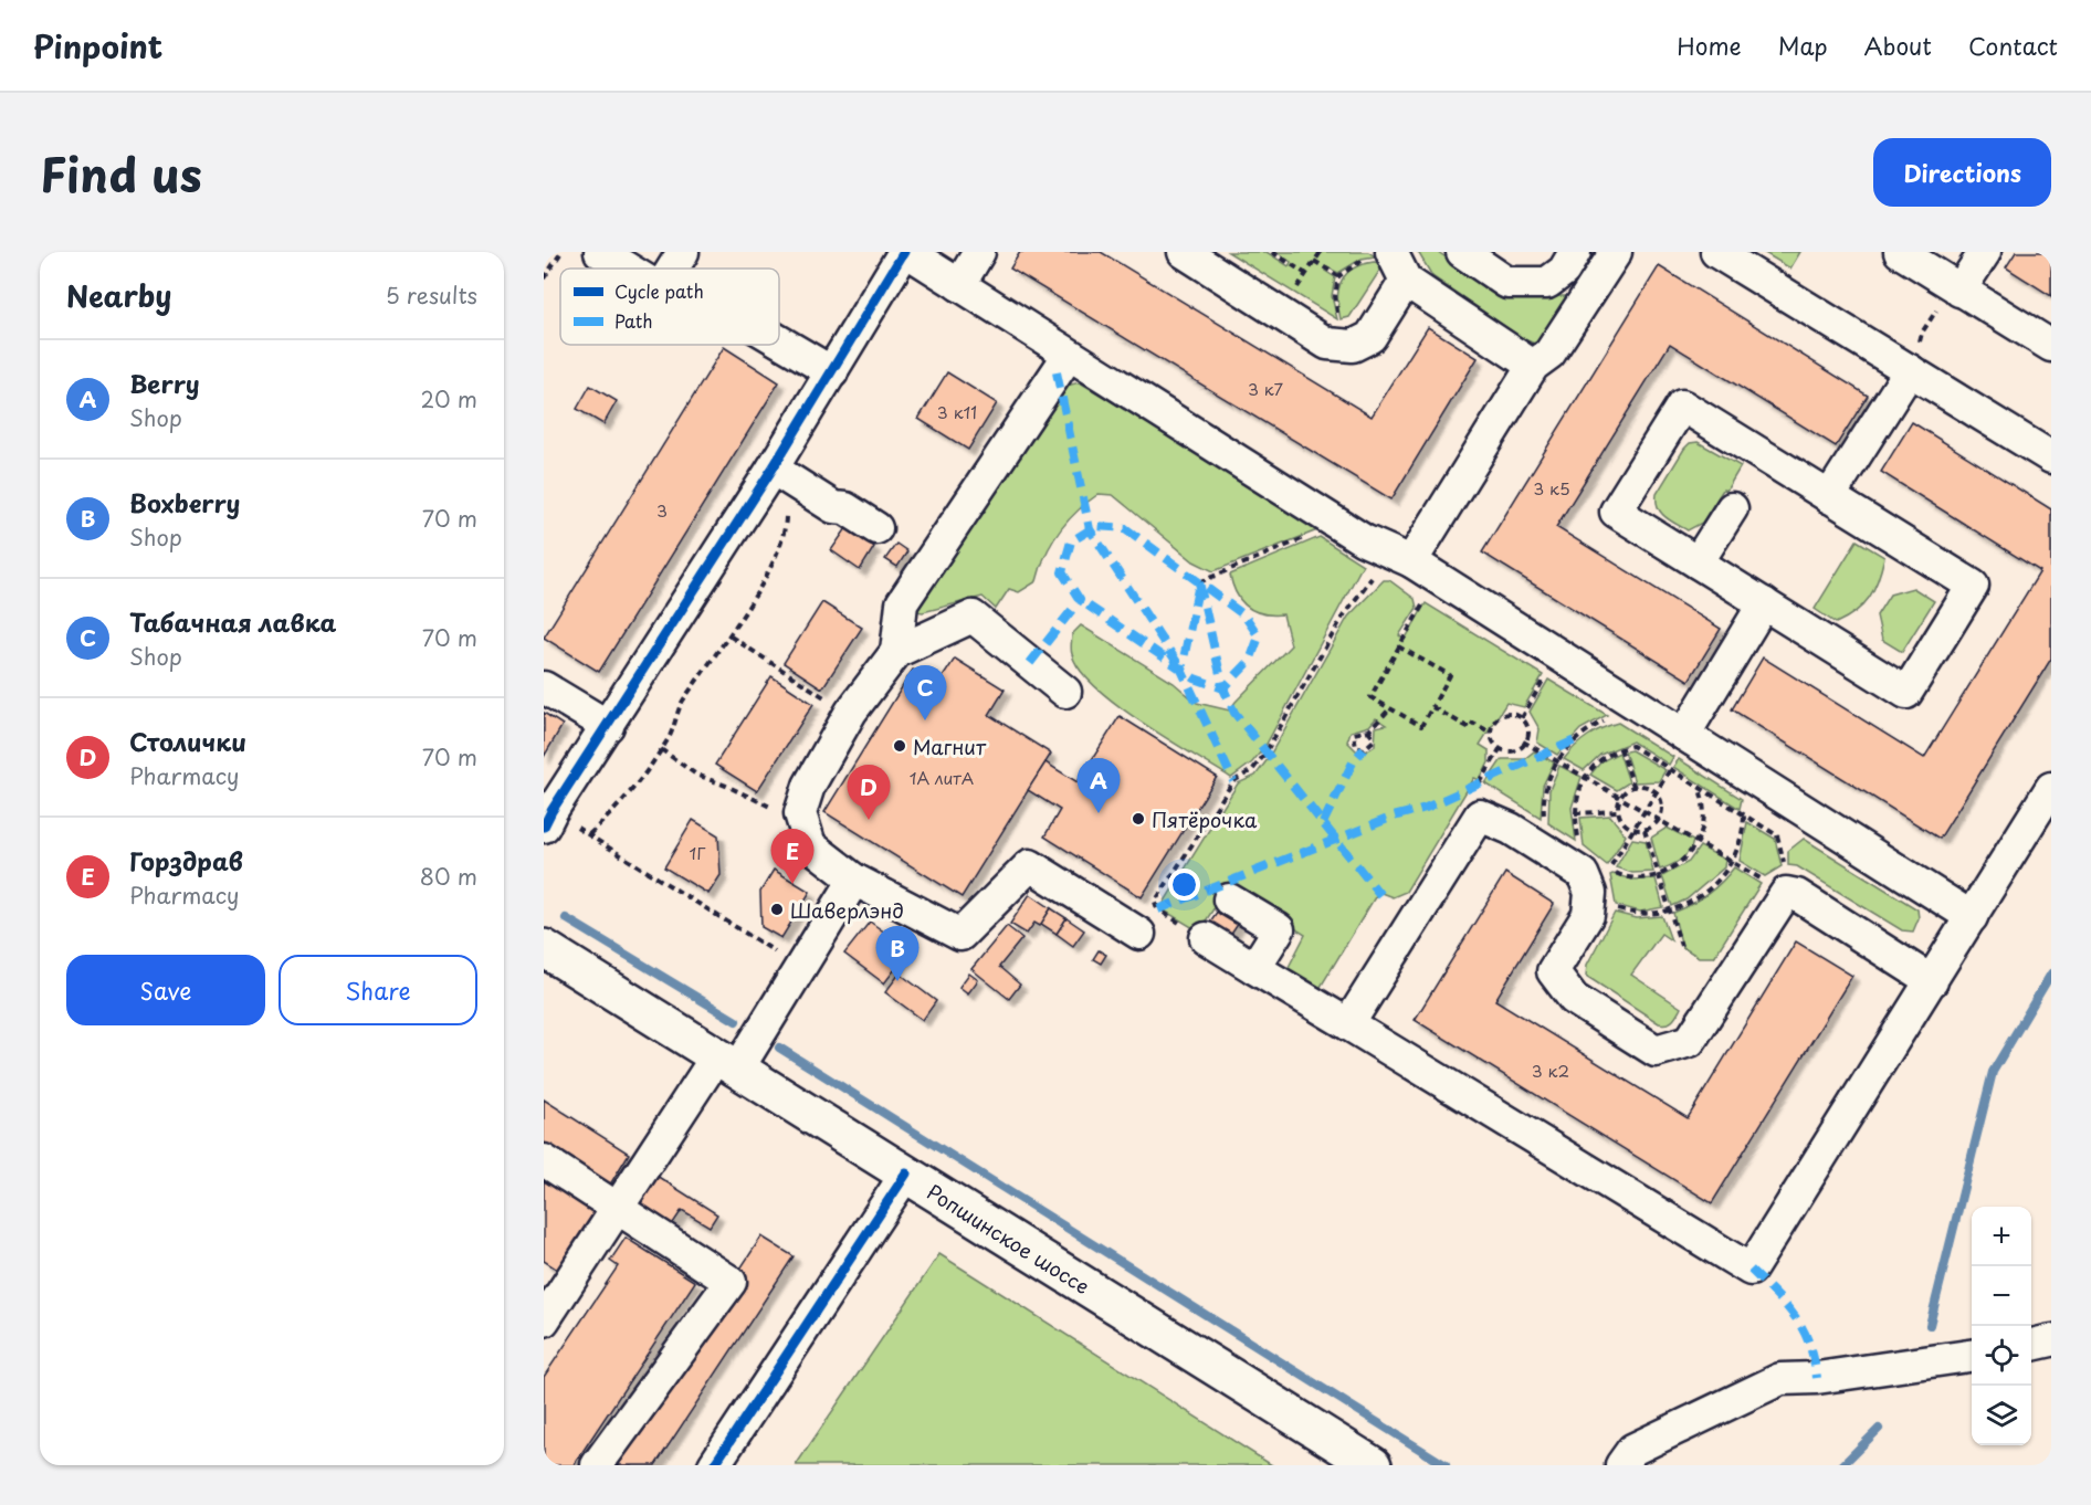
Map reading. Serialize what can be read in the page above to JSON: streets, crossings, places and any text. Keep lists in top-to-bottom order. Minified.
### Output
{"streets":{"main road":["Ропшинское шоссе"]},"places":["Магнит","Пятёрочка","Шаверлэнд"],"house_numbers":["3 к7","3 к11","3 к5","3","1А литА","1Г","3 к2"],"legend":["Cycle path","Path"],"page":{"header":"Pinpoint","nav":["Home","Map","About","Contact"],"title":"Find us","buttons":["Directions",["Save","Share"]],"heading":["Nearby","5 results"],"list":[{"mark":"A","name":"Berry","note":"Shop","value":"20 m"},{"mark":"B","name":"Boxberry","note":"Shop","value":"70 m"},{"mark":"C","name":"Табачная лавка","note":"Shop","value":"70 m"},{"mark":"D","name":"Столички","note":"Pharmacy","value":"70 m"},{"mark":"E","name":"Горздрав","note":"Pharmacy","value":"80 m"}],"pins":["C","A","D","E","B"],"map_buttons":["+","−"]}}
